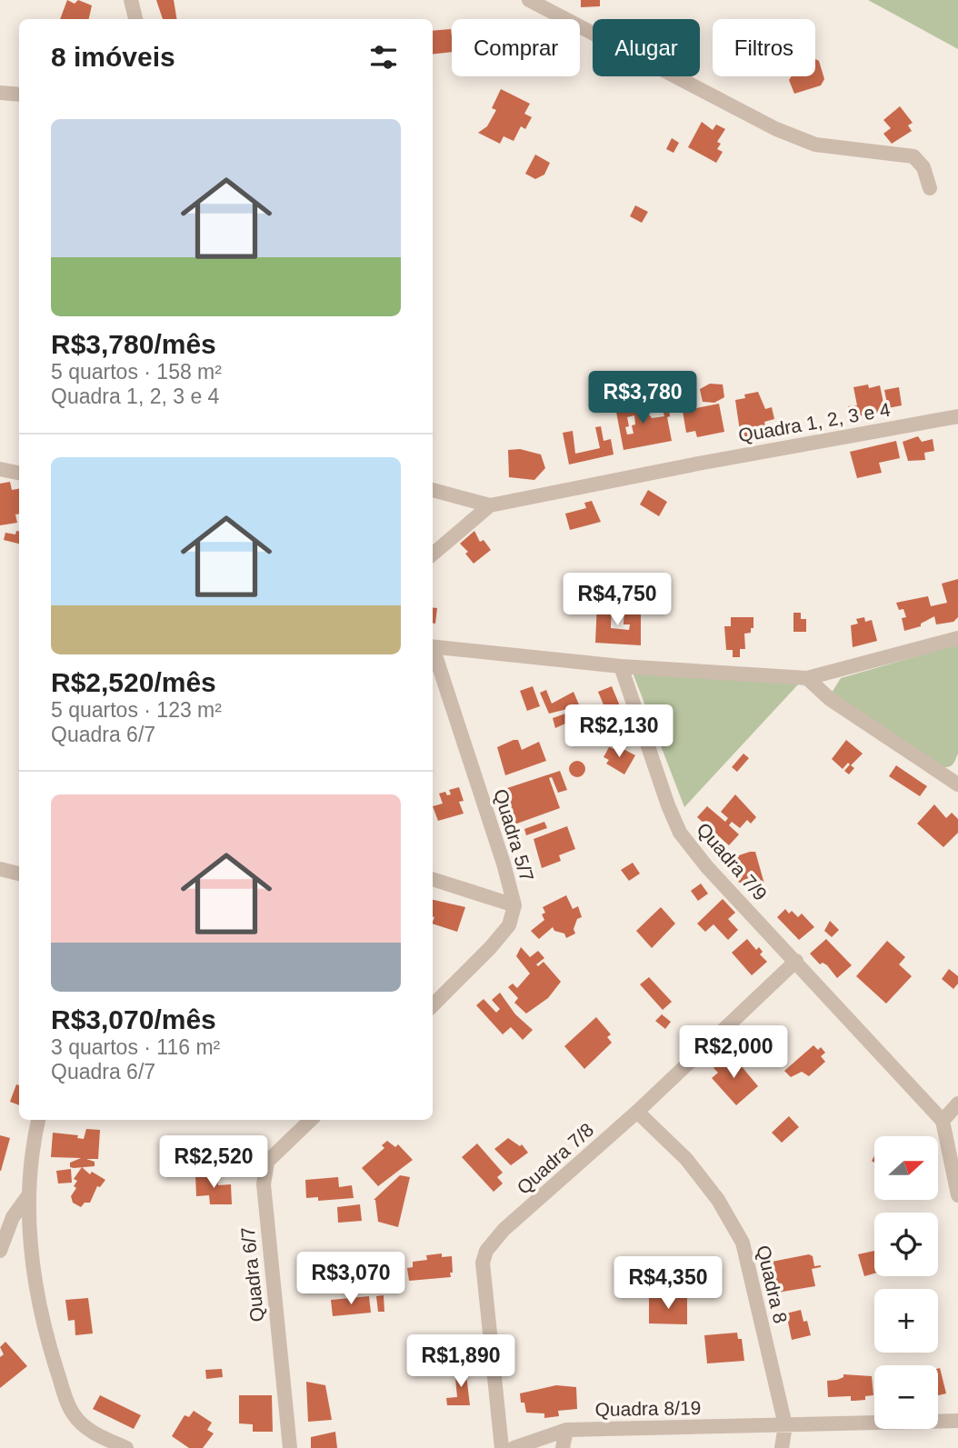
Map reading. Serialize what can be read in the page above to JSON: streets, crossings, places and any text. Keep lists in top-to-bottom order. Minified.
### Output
{"streets":{"street":["Quadra 1, 2, 3 e 4","Quadra 5/7","Quadra 7/9","Quadra 7/8","Quadra 6/7","Quadra 8","Quadra 8/19"]},"crossings":[["Quadra 7/9","Quadra 7/8"],["Quadra 7/8","Quadra 8"],["Quadra 8","Quadra 8/19"]],"north":"right","page":{"chip":["Comprar","Alugar","Filtros"],"heading":"8 imóveis","list":[{"name":"R$3,780/mês","note":"5 quartos · 158 m² · Quadra 1, 2, 3 e 4"},{"name":"R$2,520/mês","note":"5 quartos · 123 m² · Quadra 6/7"},{"name":"R$3,070/mês","note":"3 quartos · 116 m² · Quadra 6/7"}],"price":["R$3,780","R$4,750","R$2,130","R$2,000","R$2,520","R$3,070","R$4,350","R$1,890"],"map_buttons":["+","−"]}}
